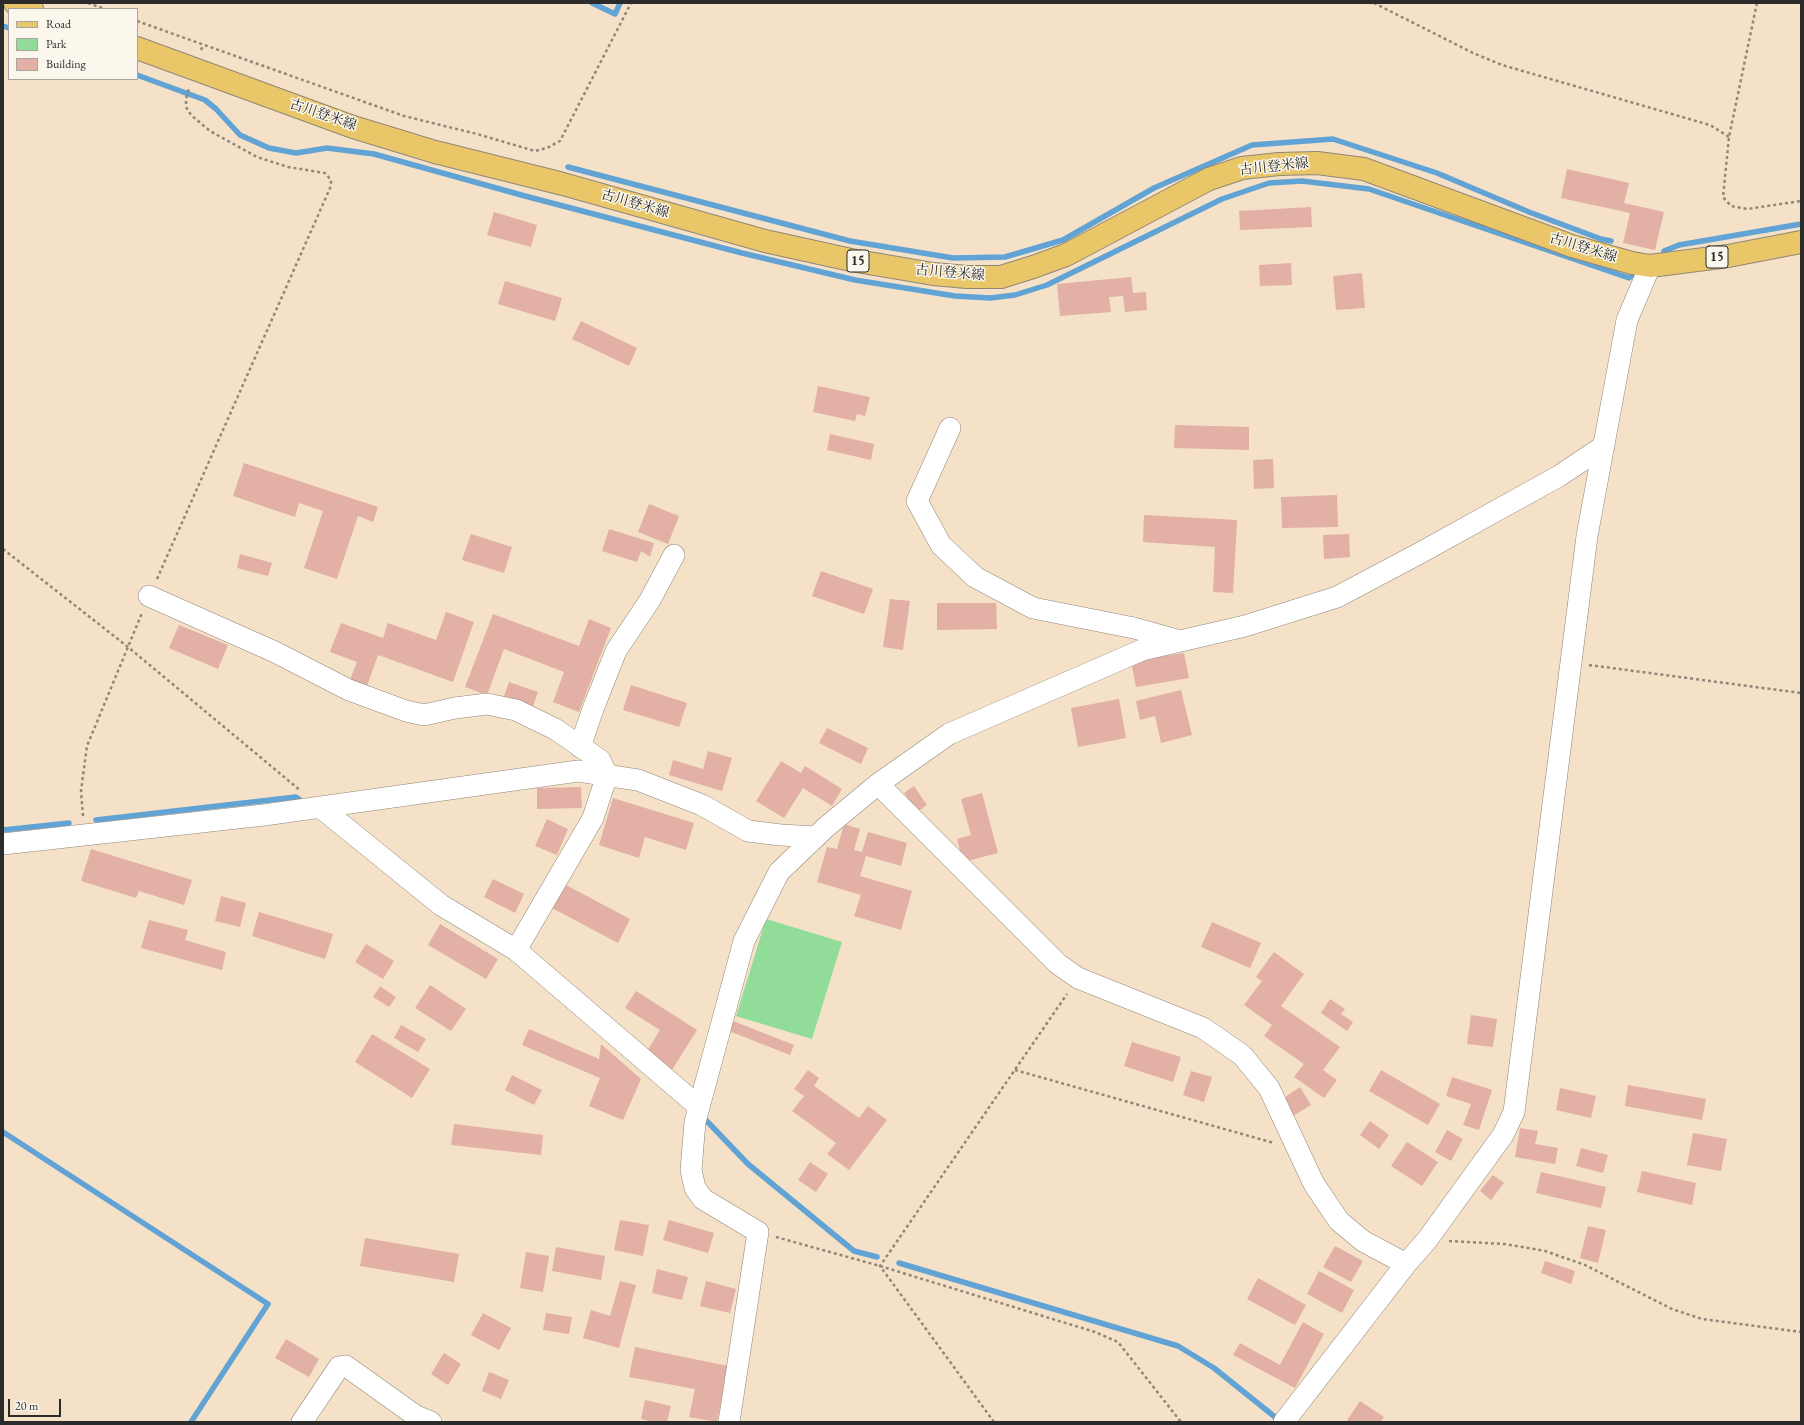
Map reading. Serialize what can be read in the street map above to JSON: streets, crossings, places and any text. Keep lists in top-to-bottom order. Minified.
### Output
{"streets":{"main road":["古川登米線","15"]},"legend":["Road","Park","Building"],"scale_bar":"20 m"}
